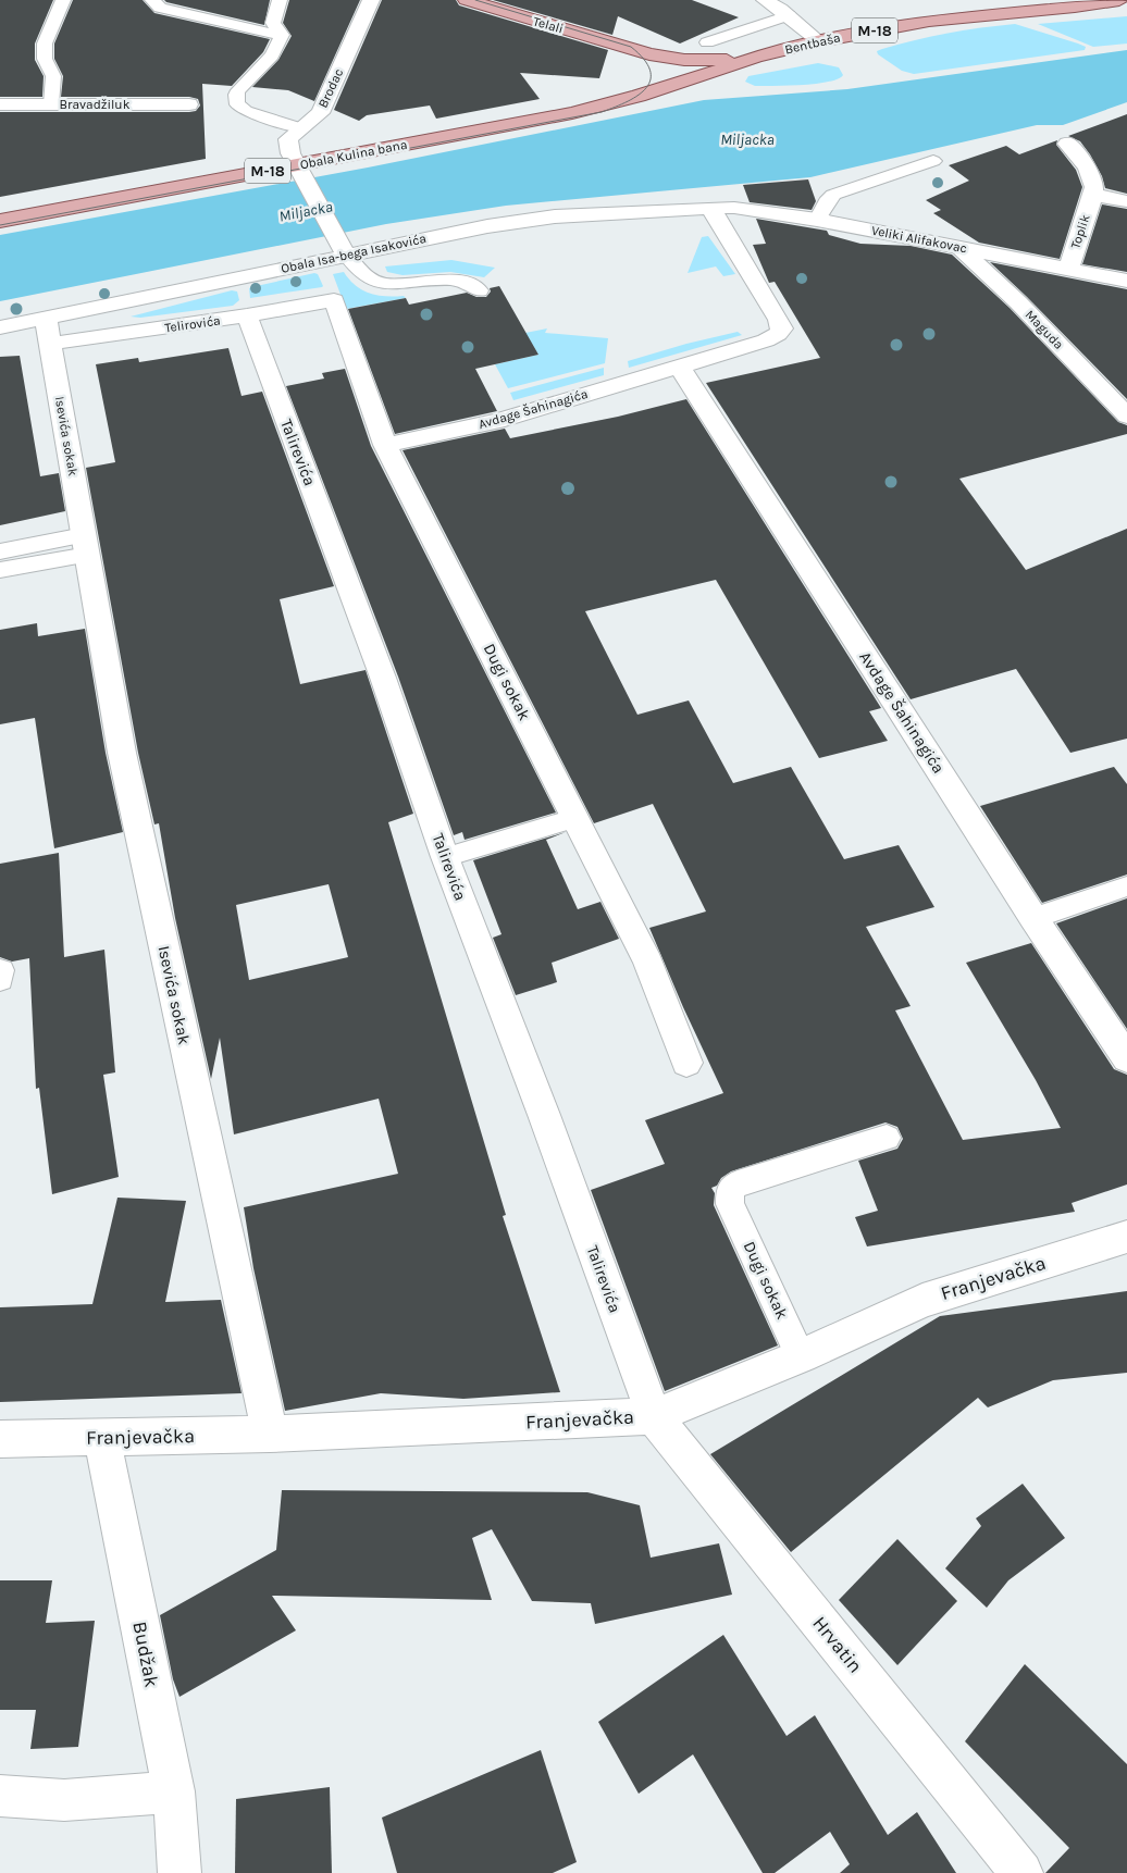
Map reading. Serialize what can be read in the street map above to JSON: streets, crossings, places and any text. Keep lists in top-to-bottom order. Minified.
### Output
{"streets":{"main road":["Telali","M-18","Bentbaša","Obala Kulina bana"],"street":["Brodac","Bravadžiluk","Toplik","Veliki Alifakovac","Obala Isa-bega Isakovića","Telirovića","Maguda","Avdage Šahinagića","Isevića sokak","Talirevića","Dugi sokak","Franjevačka","Hrvatin","Budžak"]},"crossings":[["Telali","M-18"],["Telali","Bentbaša"],["M-18","Bentbaša"],["M-18","Obala Kulina bana"],["Bentbaša","Obala Kulina bana"],["Brodac","Obala Kulina bana"],["Toplik","Veliki Alifakovac"],["Veliki Alifakovac","Obala Isa-bega Isakovića"],["Veliki Alifakovac","Maguda"],["Veliki Alifakovac","Avdage Šahinagića"],["Obala Isa-bega Isakovića","Telirovića"],["Obala Isa-bega Isakovića","Avdage Šahinagića"],["Obala Isa-bega Isakovića","Isevića sokak"],["Telirovića","Isevića sokak"],["Telirovića","Talirevića"],["Telirovića","Dugi sokak"],["Avdage Šahinagića","Dugi sokak"],["Isevića sokak","Franjevačka"],["Talirevića","Franjevačka"],["Talirevića","Hrvatin"],["Dugi sokak","Franjevačka"],["Franjevačka","Hrvatin"],["Franjevačka","Budžak"]],"water":["Miljacka"]}
